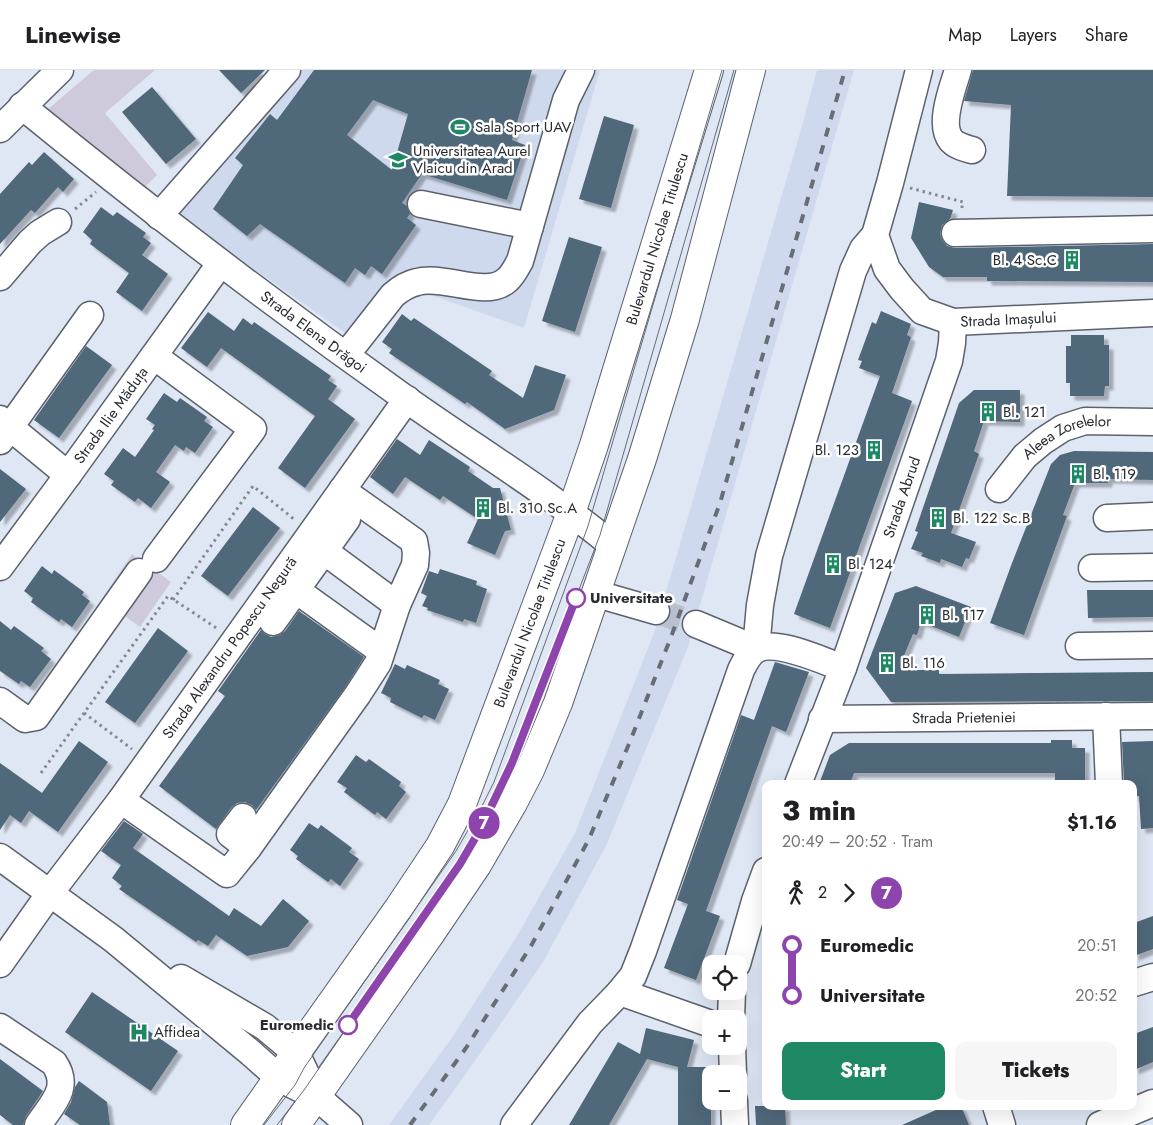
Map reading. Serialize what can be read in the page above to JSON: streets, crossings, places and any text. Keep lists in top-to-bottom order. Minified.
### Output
{"streets":{"main road":["Bulevardul Nicolae Titulescu"],"street":["Strada Imașului","Strada Elena Drăgoi","Strada Ilie Măduța","Aleea Zorelelor","Strada Abrud","Strada Alexandru Popescu Negură","Strada Prieteniei"]},"crossings":[["Bulevardul Nicolae Titulescu","Strada Elena Drăgoi"],["Strada Imașului","Strada Abrud"],["Strada Elena Drăgoi","Strada Ilie Măduța"],["Strada Elena Drăgoi","Strada Alexandru Popescu Negură"],["Strada Abrud","Strada Prieteniei"]],"places":{"sports":["Sala Sport UAV"],"school or university":["Universitatea Aurel Vlaicu din Arad"],"building":["Bl. 4 Sc.C","Bl. 121","Bl. 123","Bl. 119","Bl. 310 Sc.A","Bl. 122 Sc.B","Bl. 124","Bl. 117","Bl. 116"],"other":["Universitate","Euromedic"],"hospital":["Affidea"]},"lines":["tram line 7"],"page":{"header":"Linewise","nav":["Map","Layers","Share"],"on_map":"7","heading":["3 min","20:49 – 20:52 · Tram","$1.16"],"legs":["2","7"],"list":[{"name":"Euromedic","value":"20:51"},{"name":"Universitate","value":"20:52"}],"map_buttons":["+","−"],"buttons":["Start","Tickets"]}}
